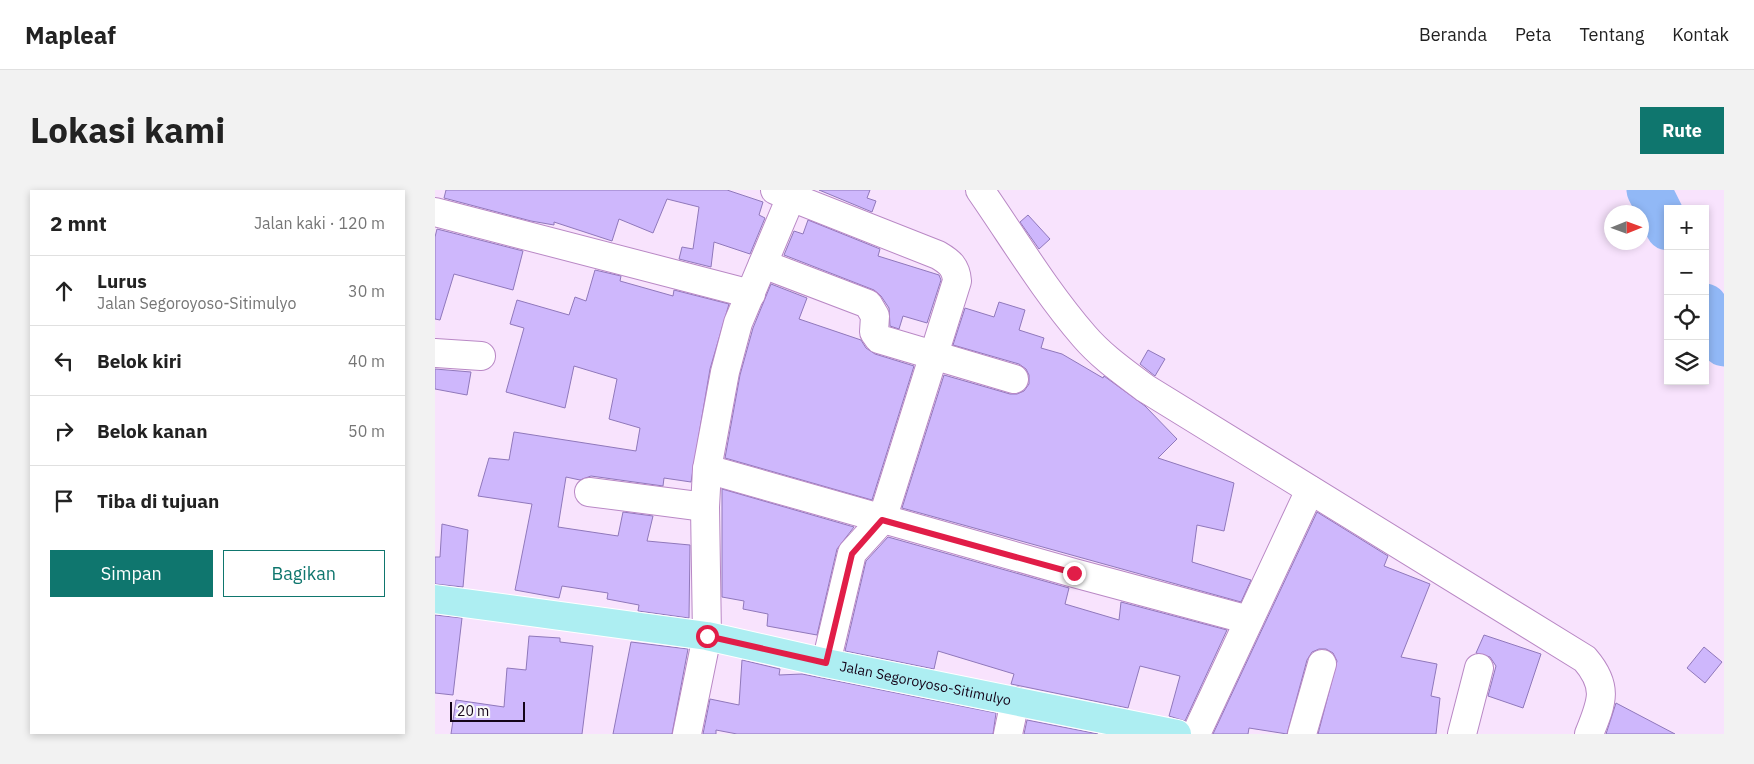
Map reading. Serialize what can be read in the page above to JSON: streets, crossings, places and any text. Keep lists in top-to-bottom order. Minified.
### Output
{"streets":{"main road":["Jalan Segoroyoso-Sitimulyo"]},"scale_bar":"20 m","north":"right","page":{"header":"Mapleaf","nav":["Beranda","Peta","Tentang","Kontak"],"title":"Lokasi kami","buttons":["Rute",["Simpan","Bagikan"]],"heading":["2 mnt","Jalan kaki · 120 m"],"map_buttons":["+","−"],"list":[["Lurus","Jalan Segoroyoso-Sitimulyo","30 m"],["Belok kiri","40 m"],["Belok kanan","50 m"],"Tiba di tujuan"],"scale":"20 m"}}
